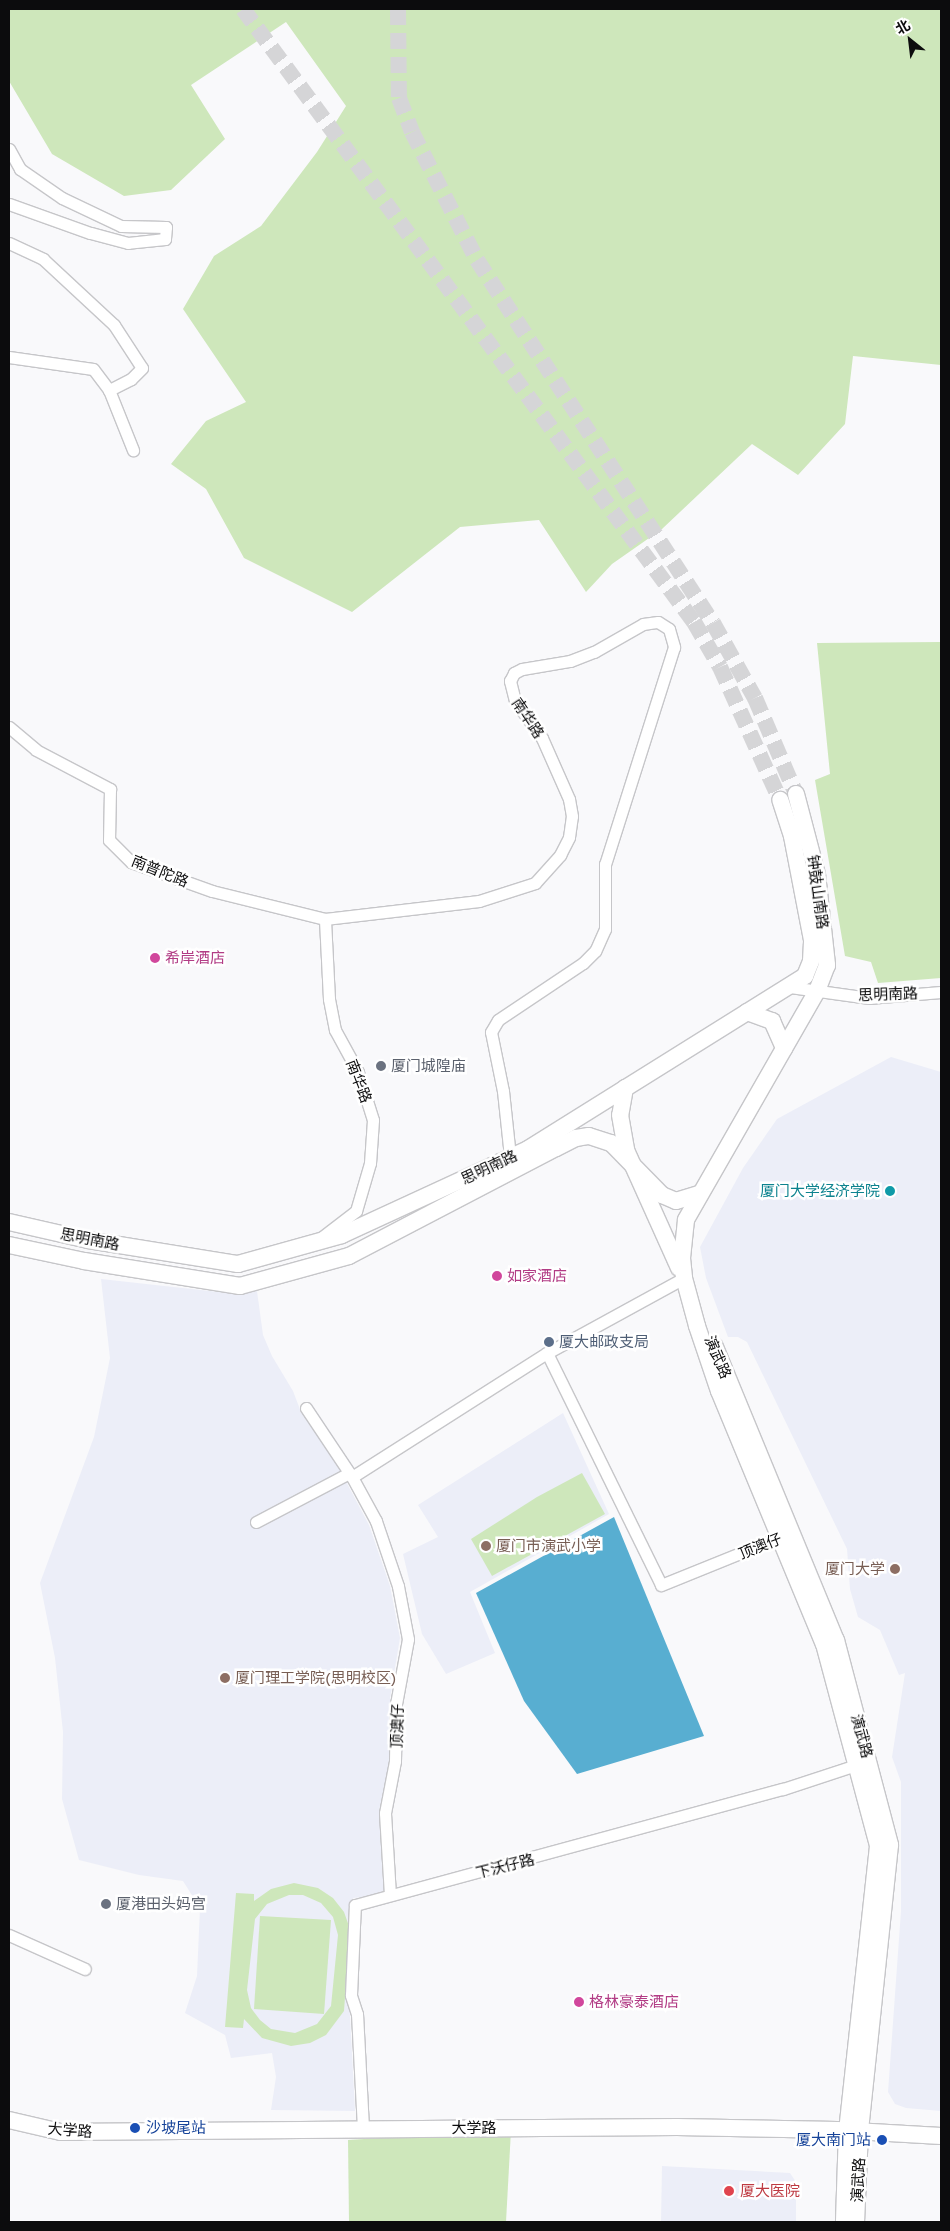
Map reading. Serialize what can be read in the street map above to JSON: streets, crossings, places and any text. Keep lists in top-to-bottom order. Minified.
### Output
{"streets":{"main road":["钟鼓山南路","思明南路","演武路","大学路"],"street":["南华路","南普陀路","顶澳仔","下沃仔路"]},"crossings":[["南华路","南普陀路"],["南华路","思明南路"],["钟鼓山南路","思明南路"],["钟鼓山南路","演武路"],["思明南路","演武路"],["演武路","顶澳仔"],["演武路","下沃仔路"],["演武路","大学路"],["顶澳仔","下沃仔路"],["下沃仔路","大学路"]],"places":["希岸酒店","厦门城隍庙","厦门大学经济学院","如家酒店","厦大邮政支局","厦门市演武小学","厦门大学","厦门理工学院(思明校区)","厦港田头妈宫","格林豪泰酒店","沙坡尾站","厦大南门站","厦大医院"],"north":"top left"}
